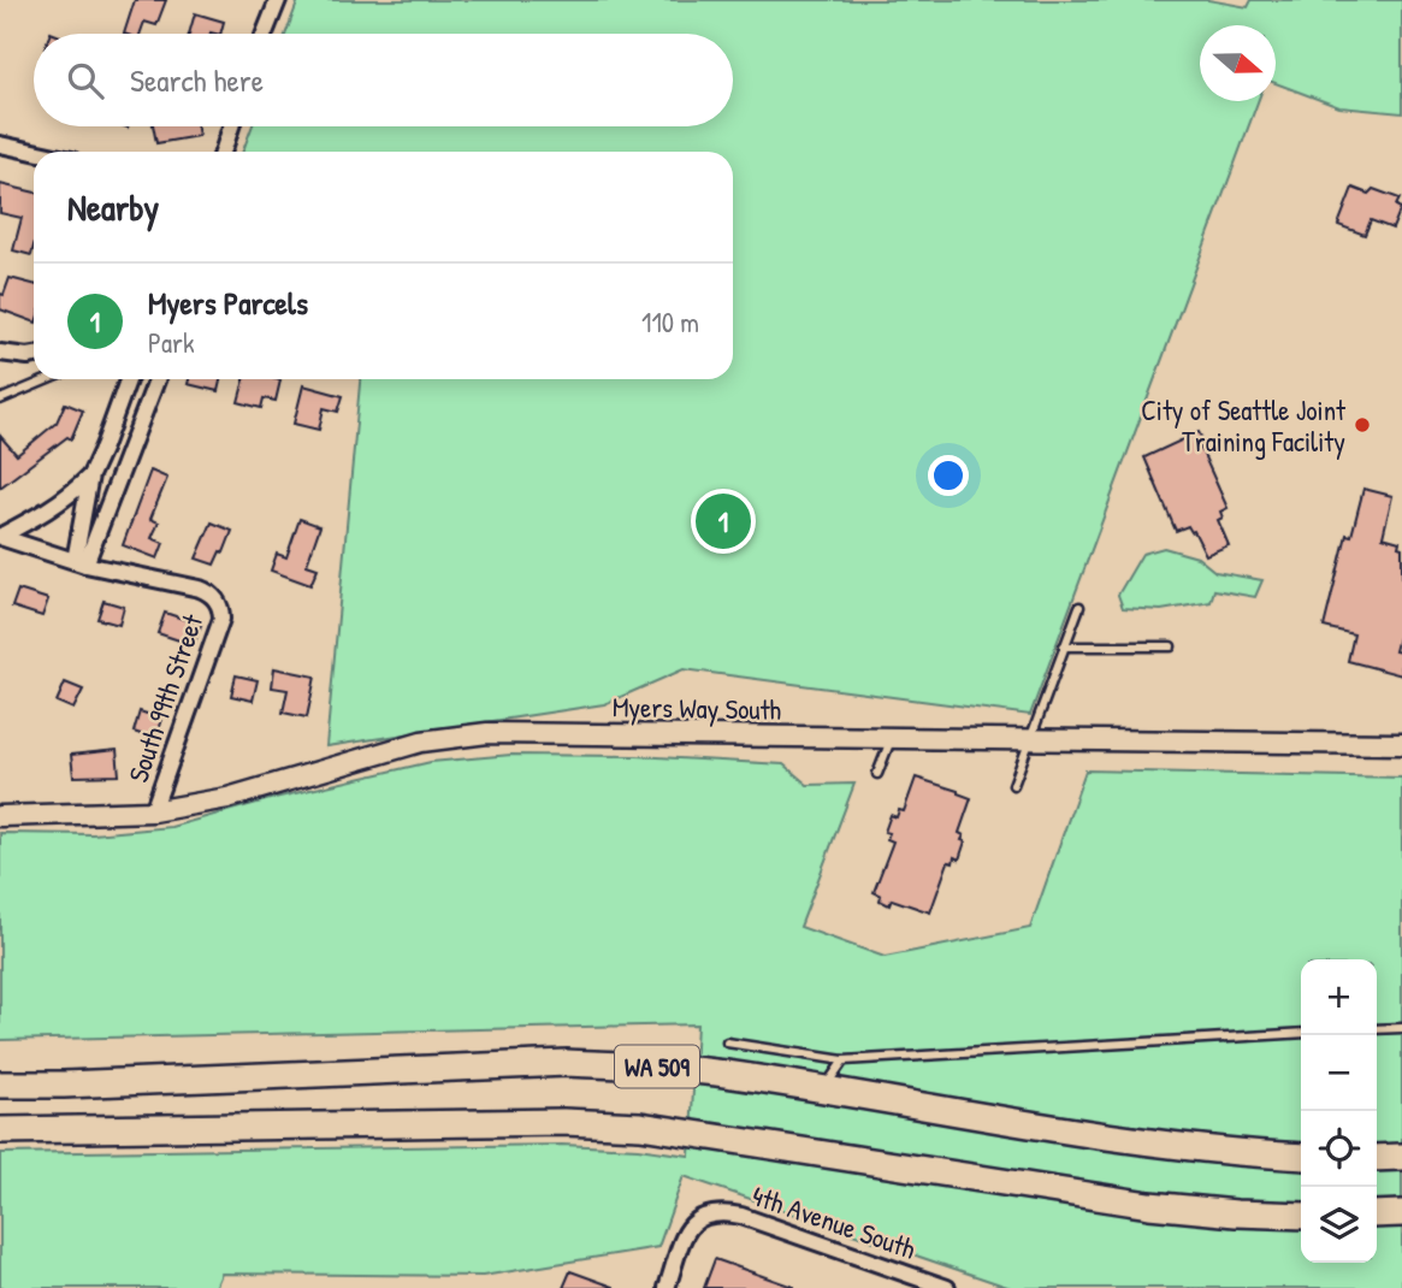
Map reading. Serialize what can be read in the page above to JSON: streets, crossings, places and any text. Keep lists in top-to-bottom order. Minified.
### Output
{"streets":{"highway":["WA 509"],"main road":["Myers Way South"],"street":["South 99th Street","4th Avenue South"]},"crossings":[["South 99th Street","Myers Way South"]],"places":["City of Seattle Joint Training Facility"],"north":"right","page":{"search":"Search here","heading":"Nearby","list":[{"mark":"1","name":"Myers Parcels","note":"Park","value":"110 m"}],"pins":"1","map_buttons":["+","−"]}}
